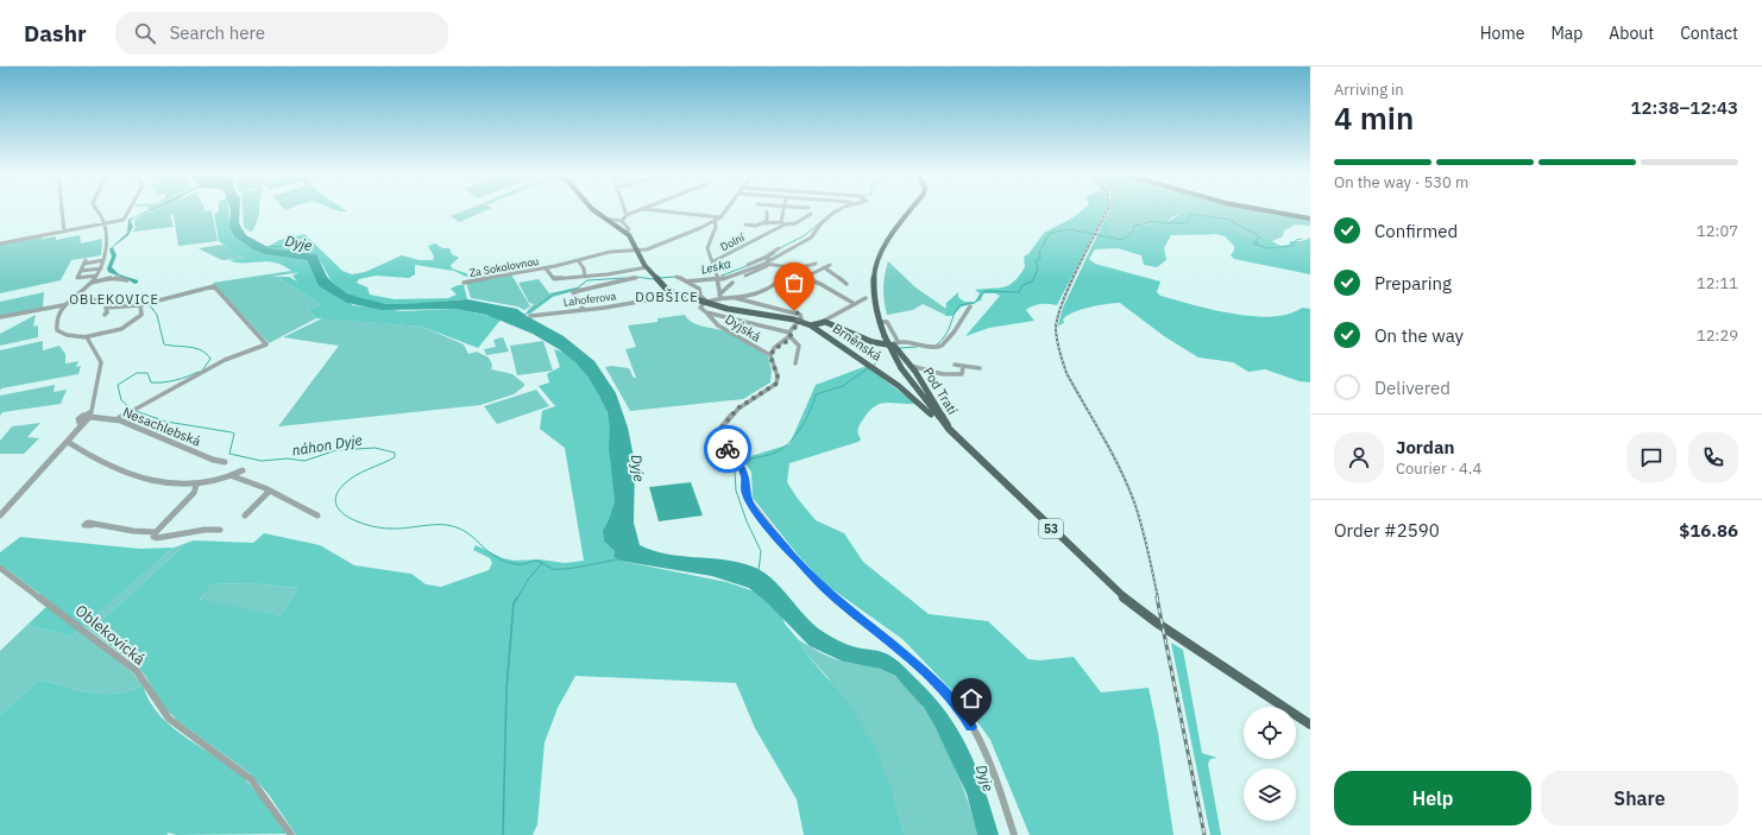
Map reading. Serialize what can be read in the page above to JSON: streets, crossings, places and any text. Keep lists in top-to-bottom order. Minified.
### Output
{"streets":{"main road":["Brněnská","Pod Tratí","53"],"street":["Dolní","Za Sokolovnou","Lahoferova","Dyjská","Nesachlebská","Oblekovická"]},"crossings":[["Za Sokolovnou","Brněnská"],["Lahoferova","Brněnská"],["Dyjská","Brněnská"],["Brněnská","Pod Tratí"],["Brněnská","53"],["Pod Tratí","53"]],"districts":["DOBŠICE","OBLEKOVICE"],"water":["Dyje","Leska","náhon Dyje"],"page":{"header":"Dashr","search":"Search here","nav":["Home","Map","About","Contact"],"heading":["4 min","Arriving in","12:38–12:43"],"panel":["Jordan","Courier · 4.4","Order #2590","$16.86"],"bar":"On the way · 530 m","list":[["Confirmed","12:07"],["Preparing","12:11"],["On the way","12:29"],"Delivered"],"buttons":["Help","Share"]}}
